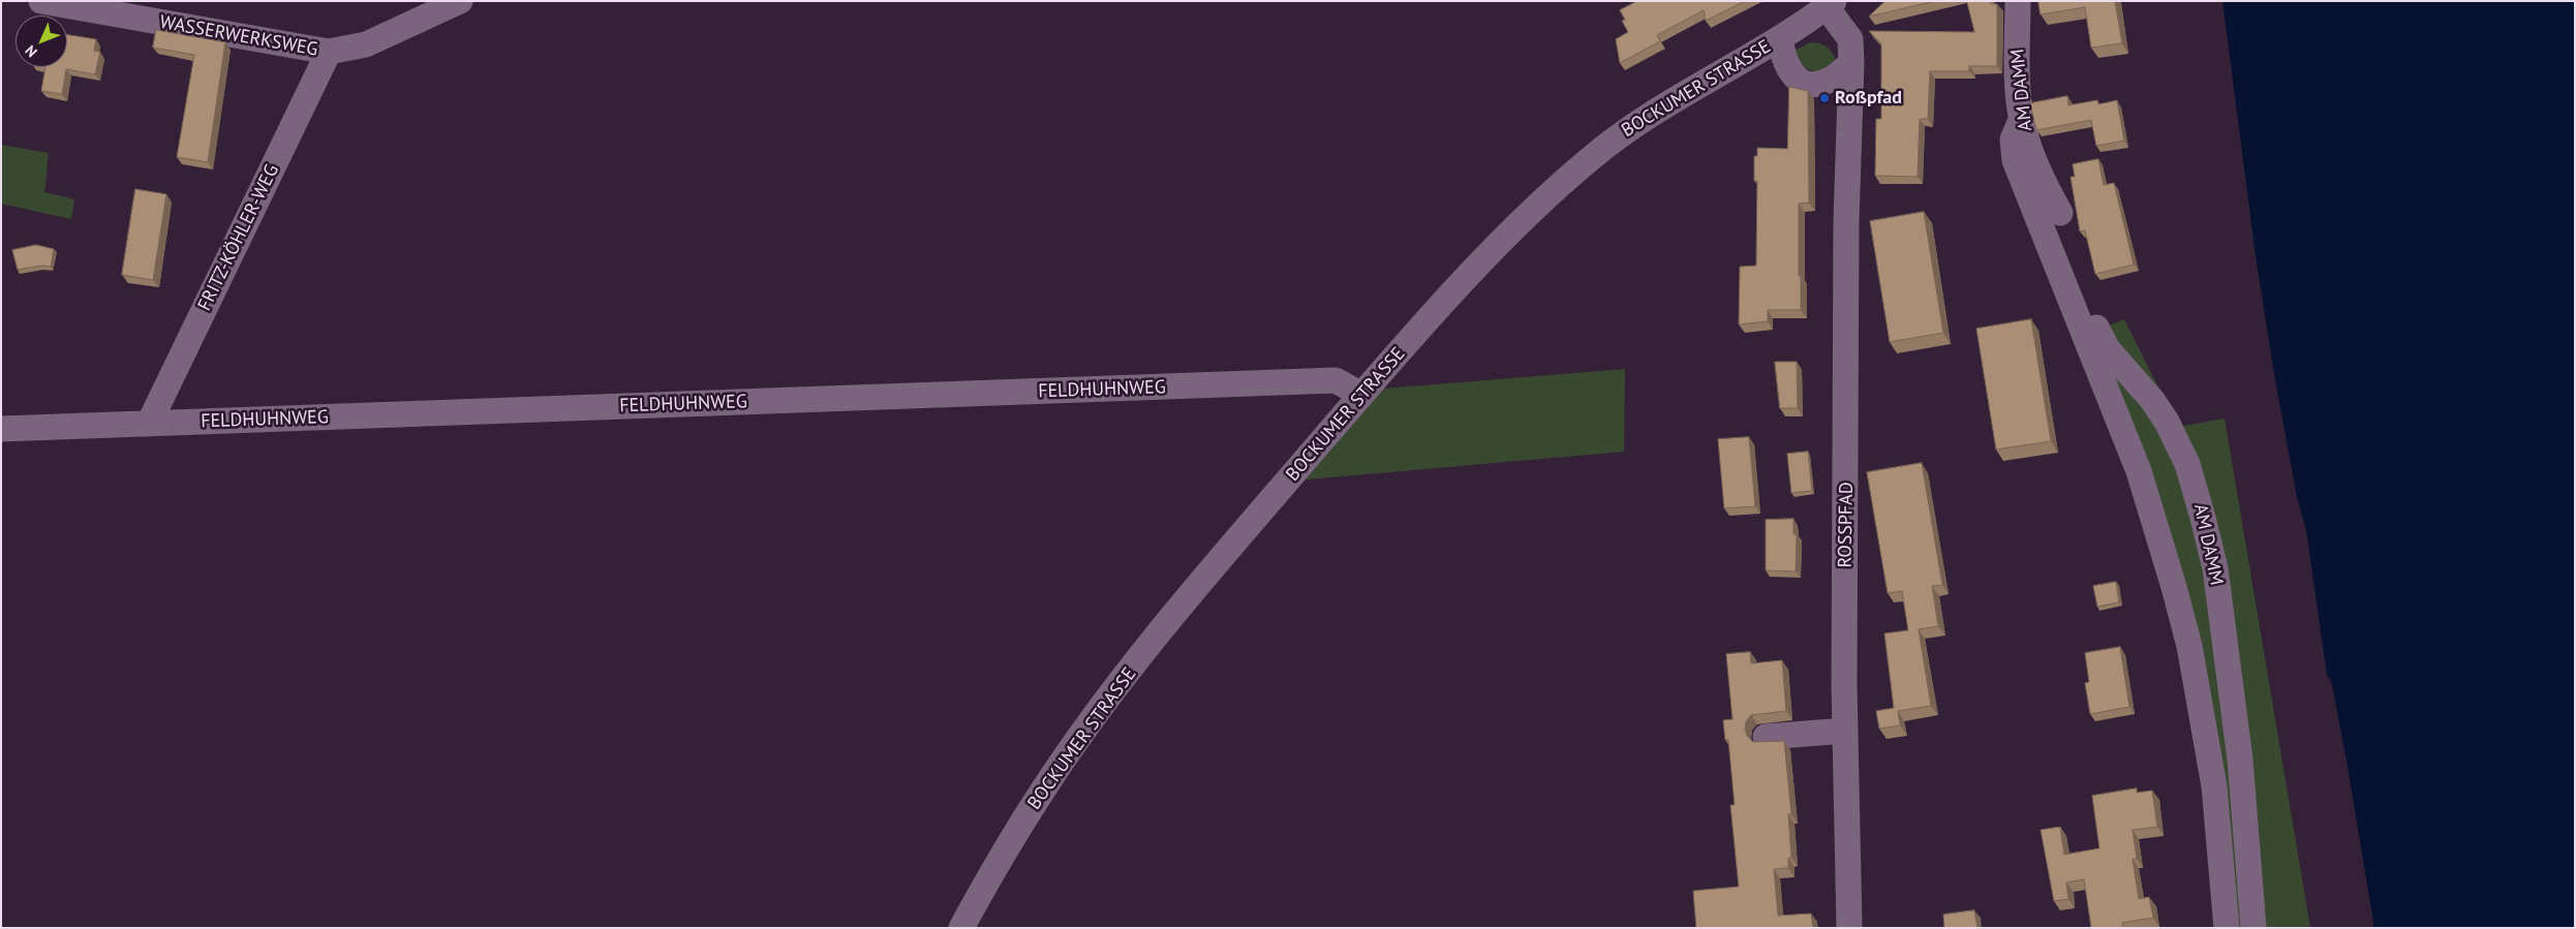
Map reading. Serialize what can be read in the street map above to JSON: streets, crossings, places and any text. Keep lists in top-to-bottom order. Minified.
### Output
{"streets":{"street":["WASSERWERKSWEG","BOCKUMER STRASSE","AM DAMM","FRITZ-KÖHLER-WEG","FELDHUHNWEG","ROSSPFAD"]},"crossings":[["WASSERWERKSWEG","FRITZ-KÖHLER-WEG"],["BOCKUMER STRASSE","FELDHUHNWEG"],["BOCKUMER STRASSE","ROSSPFAD"],["FRITZ-KÖHLER-WEG","FELDHUHNWEG"]],"places":["Roßpfad"],"north":"bottom left"}
